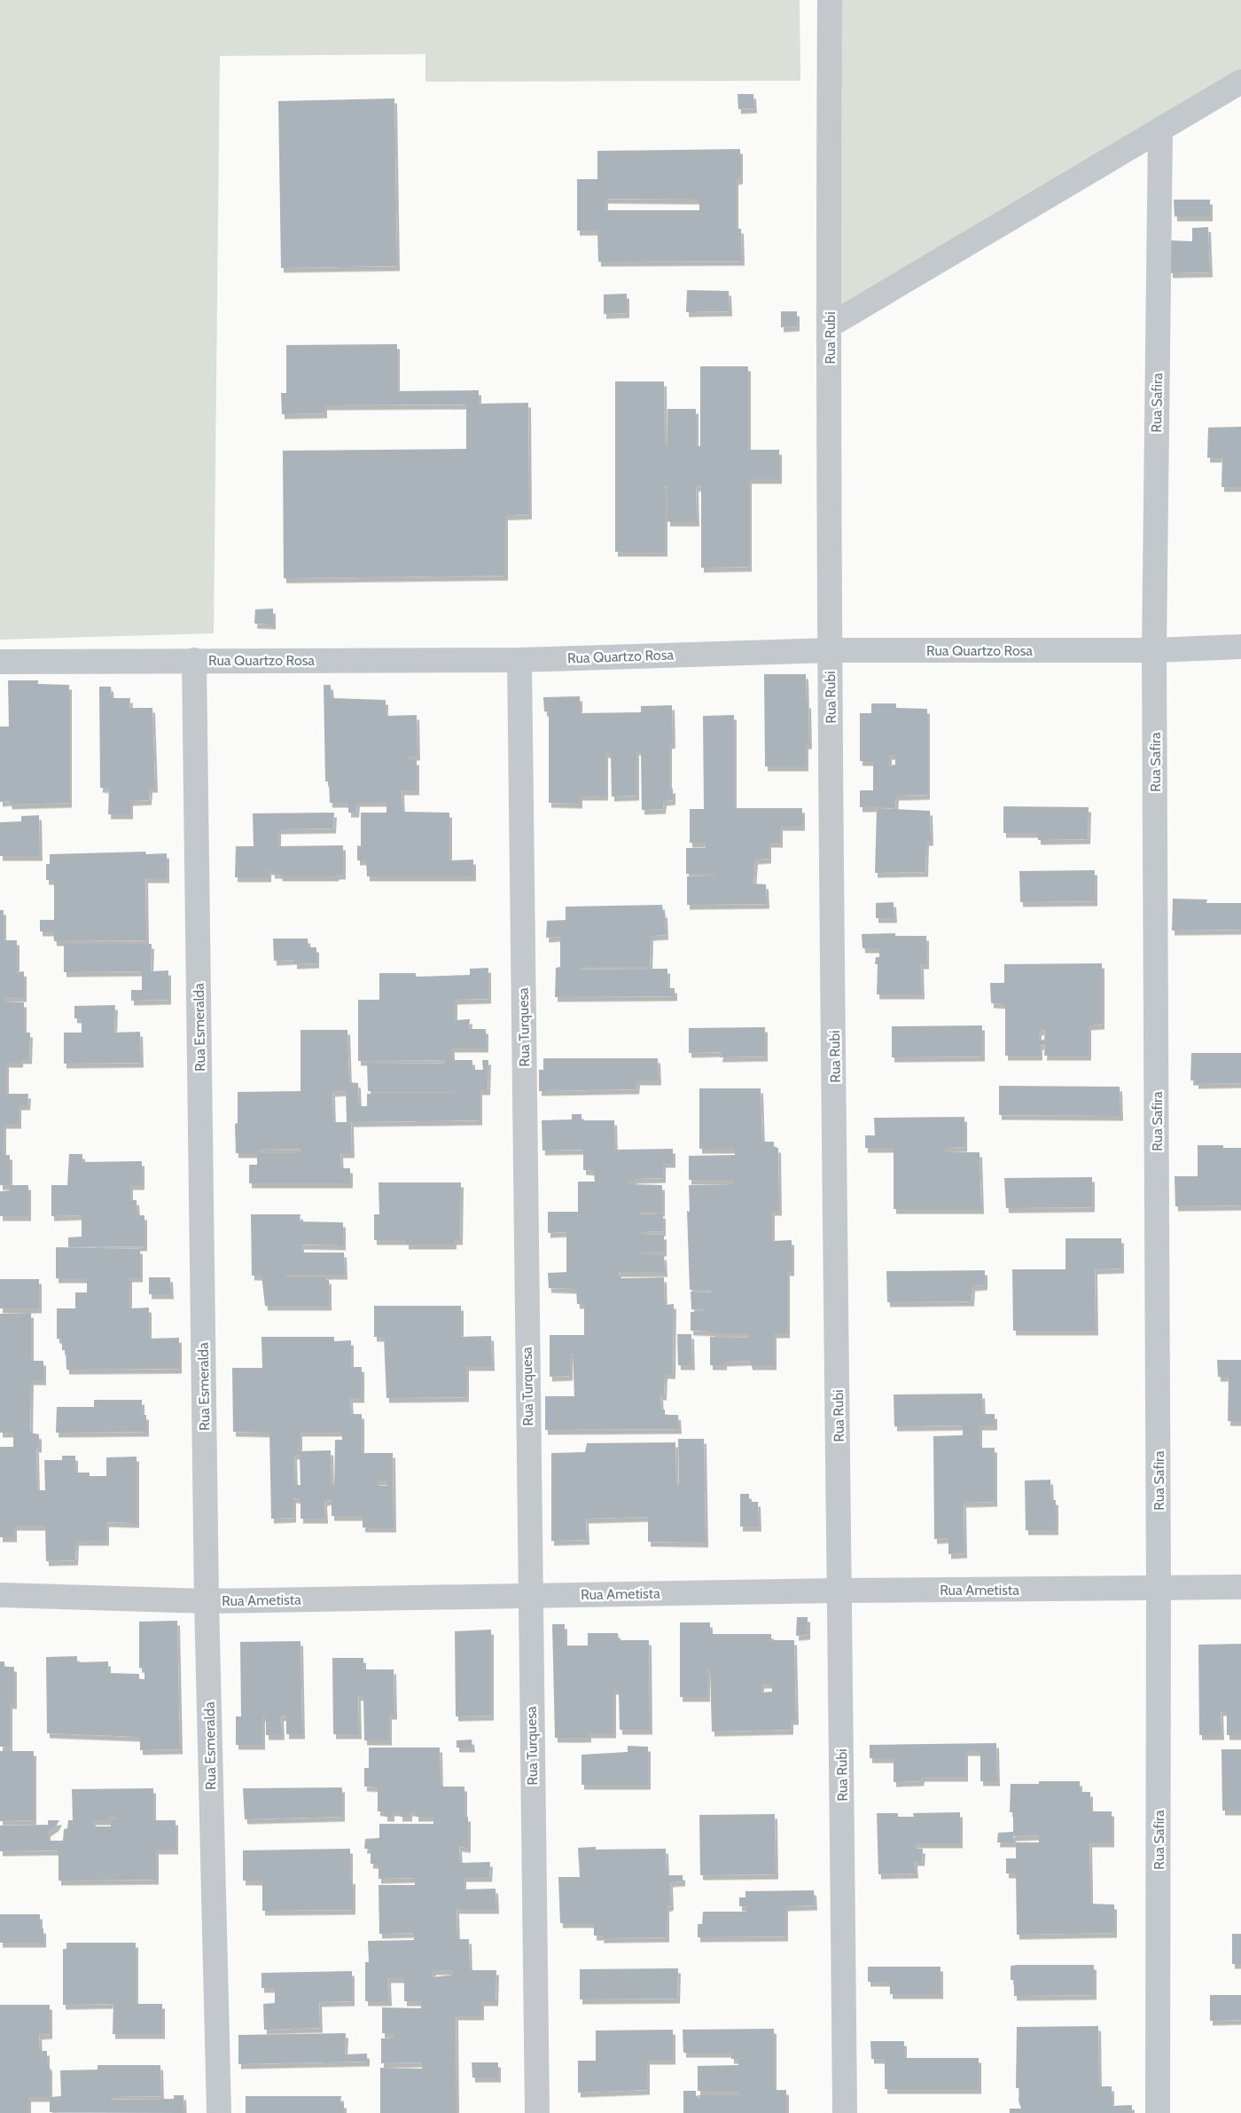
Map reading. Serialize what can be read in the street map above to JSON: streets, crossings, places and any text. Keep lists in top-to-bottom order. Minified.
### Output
{"streets":{"street":["Rua Rubi","Rua Safira","Rua Quartzo Rosa","Rua Esmeralda","Rua Turquesa","Rua Ametista"]},"crossings":[["Rua Rubi","Rua Quartzo Rosa"],["Rua Rubi","Rua Ametista"],["Rua Safira","Rua Quartzo Rosa"],["Rua Safira","Rua Ametista"],["Rua Quartzo Rosa","Rua Esmeralda"],["Rua Quartzo Rosa","Rua Turquesa"],["Rua Esmeralda","Rua Ametista"],["Rua Turquesa","Rua Ametista"]]}
